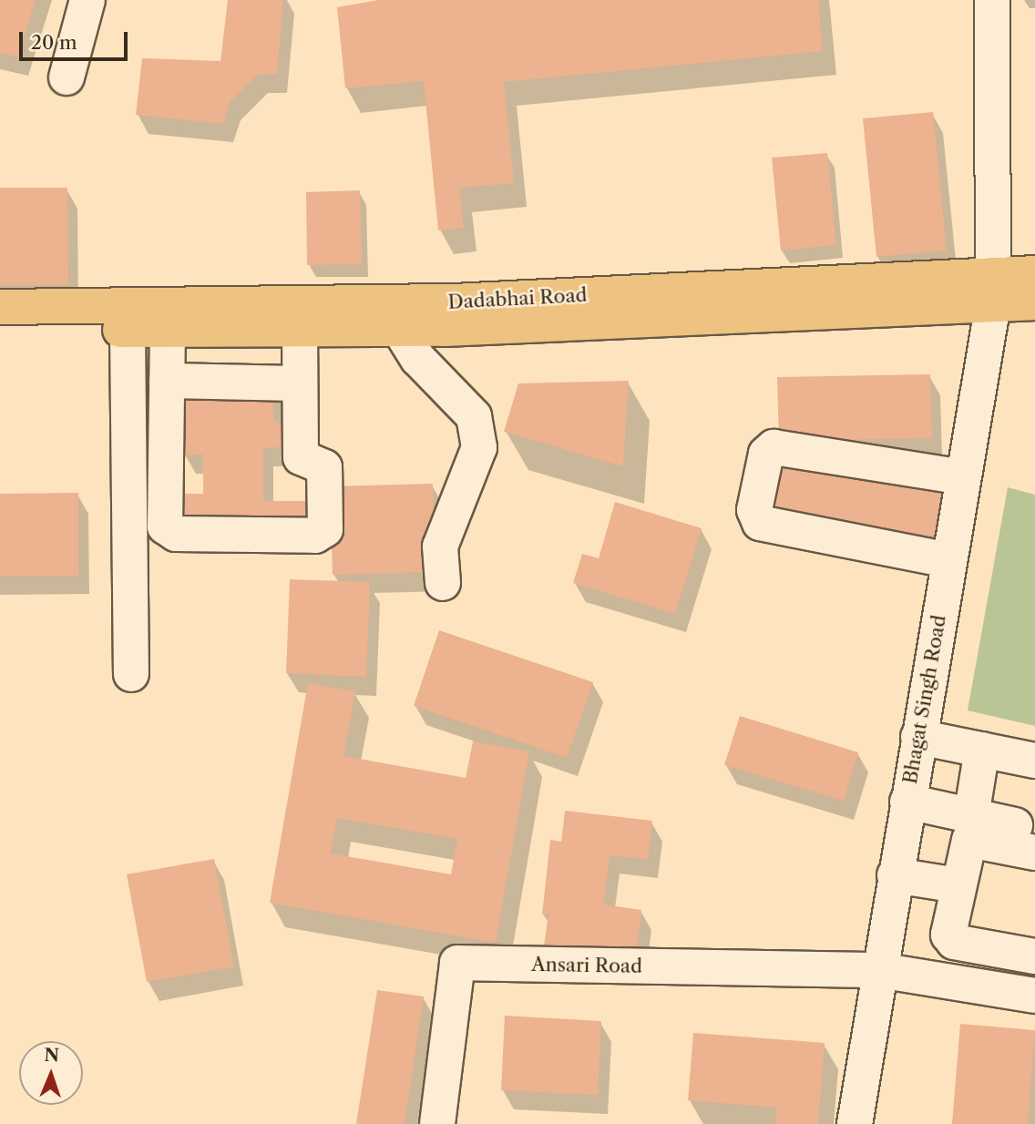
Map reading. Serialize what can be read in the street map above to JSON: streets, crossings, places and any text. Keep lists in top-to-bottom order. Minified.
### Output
{"streets":{"main road":["Dadabhai Road"],"street":["Bhagat Singh Road","Ansari Road"]},"crossings":[["Dadabhai Road","Bhagat Singh Road"],["Bhagat Singh Road","Ansari Road"]],"scale_bar":"20 m","north":"top"}
